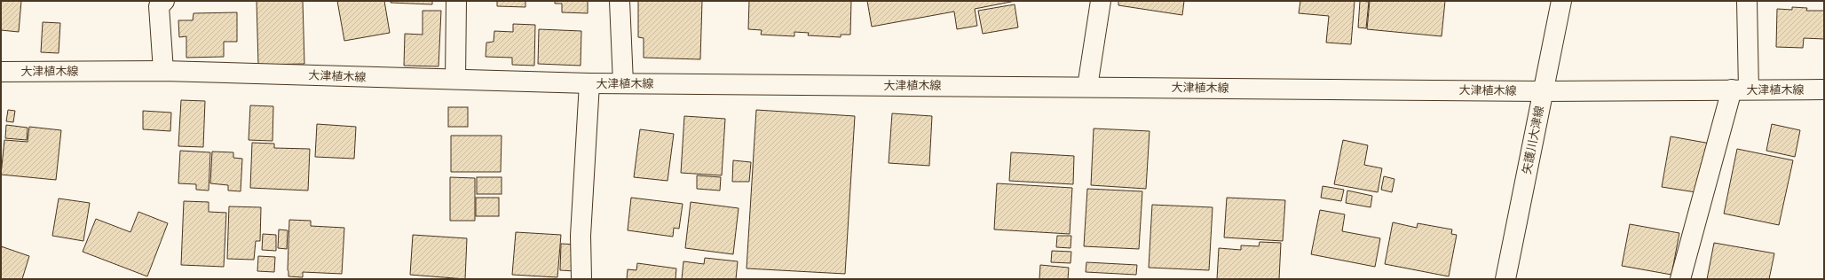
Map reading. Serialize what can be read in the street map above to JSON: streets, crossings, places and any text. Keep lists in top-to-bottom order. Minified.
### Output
{"streets":{"main road":["大津植木線","矢護川大津線"]},"crossings":[["大津植木線","矢護川大津線"]]}
